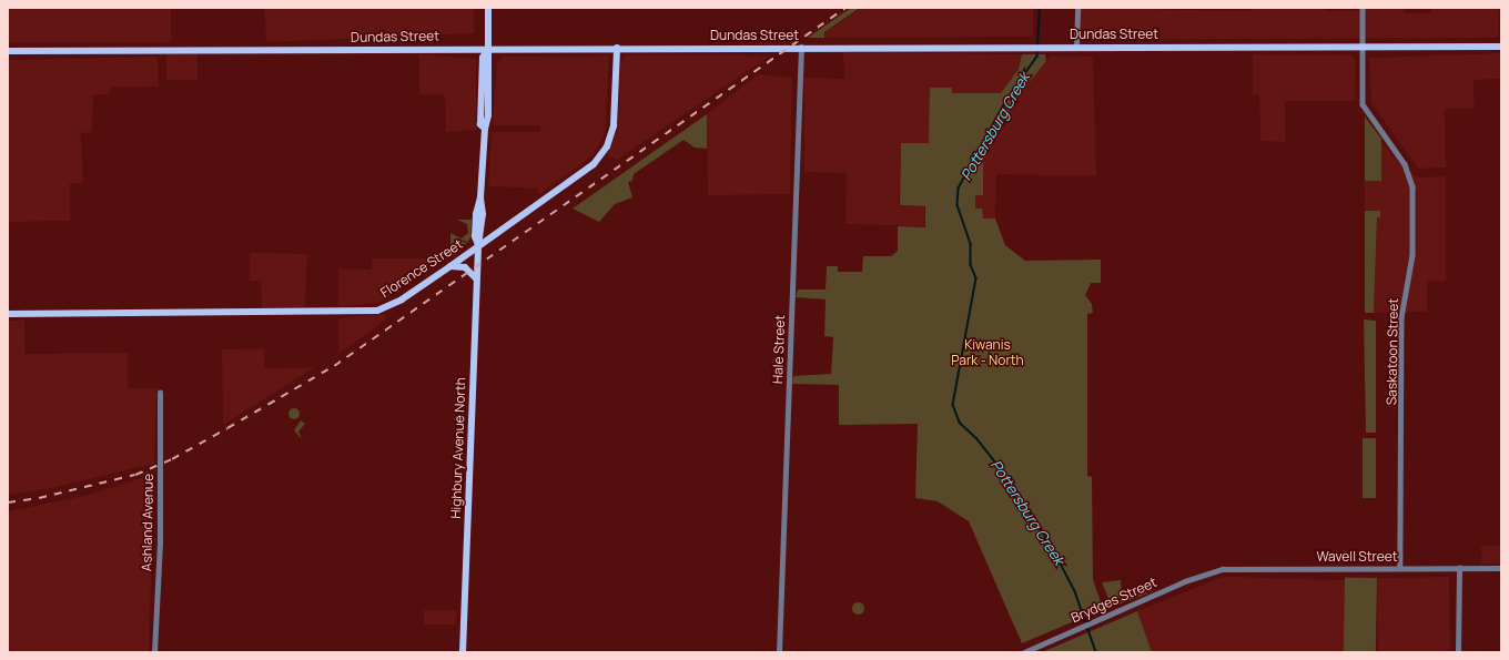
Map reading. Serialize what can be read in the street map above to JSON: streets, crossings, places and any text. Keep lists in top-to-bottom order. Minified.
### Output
{"streets":{"main road":["Dundas Street","Florence Street","Highbury Avenue North"],"street":["Hale Street","Saskatoon Street","Ashland Avenue","Wavell Street","Brydges Street"]},"crossings":[["Dundas Street","Florence Street"],["Dundas Street","Hale Street"],["Dundas Street","Saskatoon Street"],["Dundas Street","Highbury Avenue North"],["Florence Street","Highbury Avenue North"],["Saskatoon Street","Wavell Street"],["Wavell Street","Brydges Street"]],"water":["Pottersburg Creek"],"parks":["Kiwanis Park - North"]}
